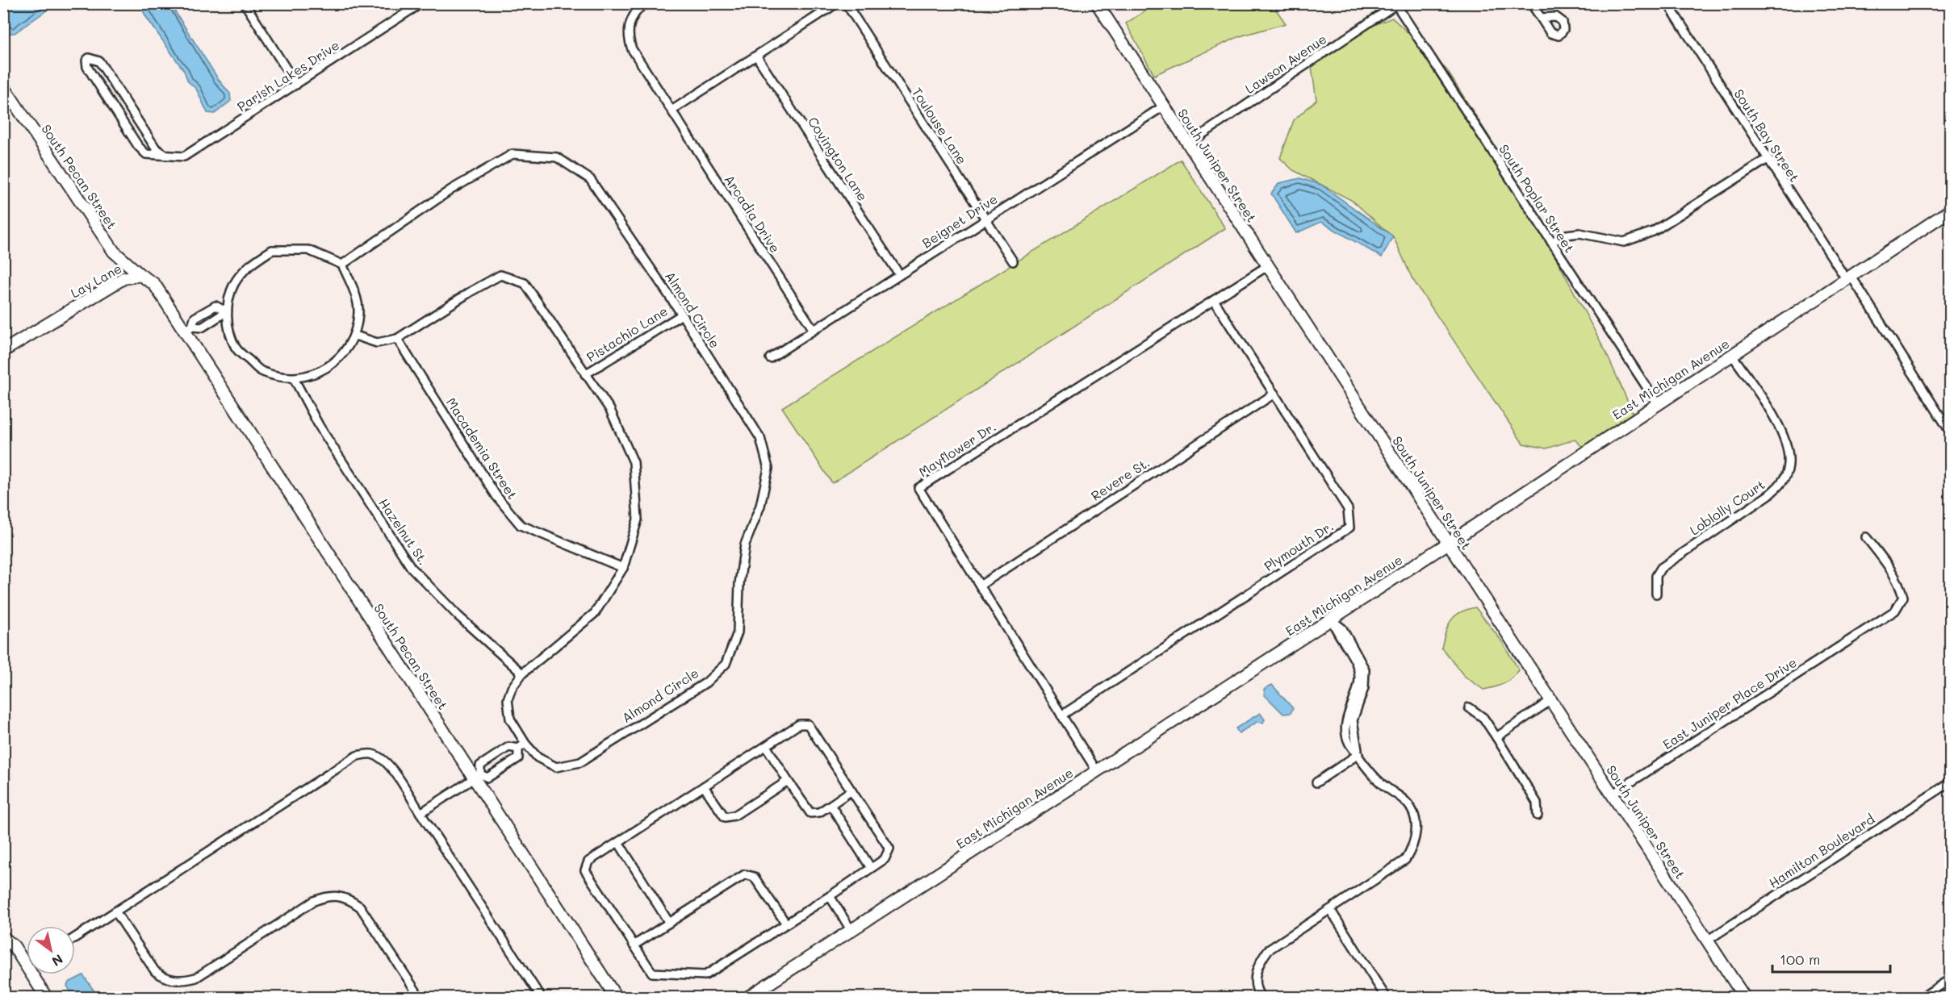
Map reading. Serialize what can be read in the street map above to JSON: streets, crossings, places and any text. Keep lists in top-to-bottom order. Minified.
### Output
{"streets":{"street":["Lawson Avenue","Parish Lakes Drive","Toulouse Lane","South Bay Street","Covington Lane","South Juniper Street","South Pecan Street","South Poplar Street","Arcadia Drive","Beignet Drive","Lay Lane","Almond Circle","Pistachio Lane","East Michigan Avenue","Macademia Street","Mayflower Dr.","Revere St.","Loblolly Court","Hazelnut St.","Plymouth Dr.","East Juniper Place Drive","Hamilton Boulevard"]},"crossings":[["Lawson Avenue","South Juniper Street"],["Lawson Avenue","South Poplar Street"],["Toulouse Lane","Beignet Drive"],["South Bay Street","East Michigan Avenue"],["Covington Lane","Beignet Drive"],["South Juniper Street","Beignet Drive"],["South Juniper Street","East Michigan Avenue"],["South Juniper Street","Mayflower Dr."],["South Juniper Street","East Juniper Place Drive"],["South Juniper Street","Hamilton Boulevard"],["South Pecan Street","Lay Lane"],["South Poplar Street","East Michigan Avenue"],["Arcadia Drive","Beignet Drive"],["Almond Circle","Pistachio Lane"],["Almond Circle","Macademia Street"],["Almond Circle","Hazelnut St."],["East Michigan Avenue","Mayflower Dr."],["East Michigan Avenue","Loblolly Court"],["Mayflower Dr.","Revere St."],["Mayflower Dr.","Plymouth Dr."],["Revere St.","Plymouth Dr."]],"scale_bar":"100 m","north":"bottom right"}
